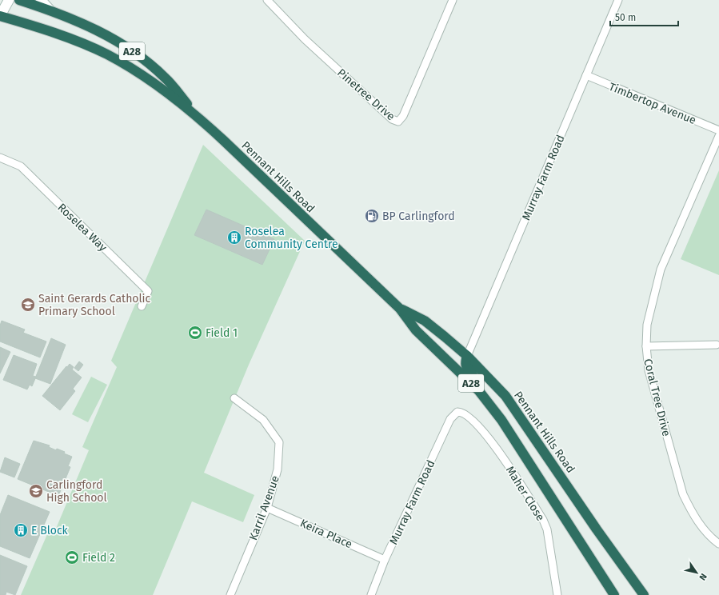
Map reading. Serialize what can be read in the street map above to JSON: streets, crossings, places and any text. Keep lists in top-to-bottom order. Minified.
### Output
{"streets":{"highway":["A28","Pennant Hills Road"],"street":["Pinetree Drive","Timbertop Avenue","Murray Farm Road","Roselea Way","Coral Tree Drive","Maher Close","Karril Avenue","Keira Place"]},"crossings":[["Timbertop Avenue","Murray Farm Road"],["Pennant Hills Road","Murray Farm Road"],["Murray Farm Road","Maher Close"],["Murray Farm Road","Keira Place"],["Karril Avenue","Keira Place"]],"places":{"fuel station":["BP Carlingford"],"building":["Roselea Community Centre","E Block"],"school or university":["Saint Gerards Catholic Primary School","Carlingford High School"],"sports":["Field 1","Field 2"]},"scale_bar":"50 m","north":"bottom right"}
